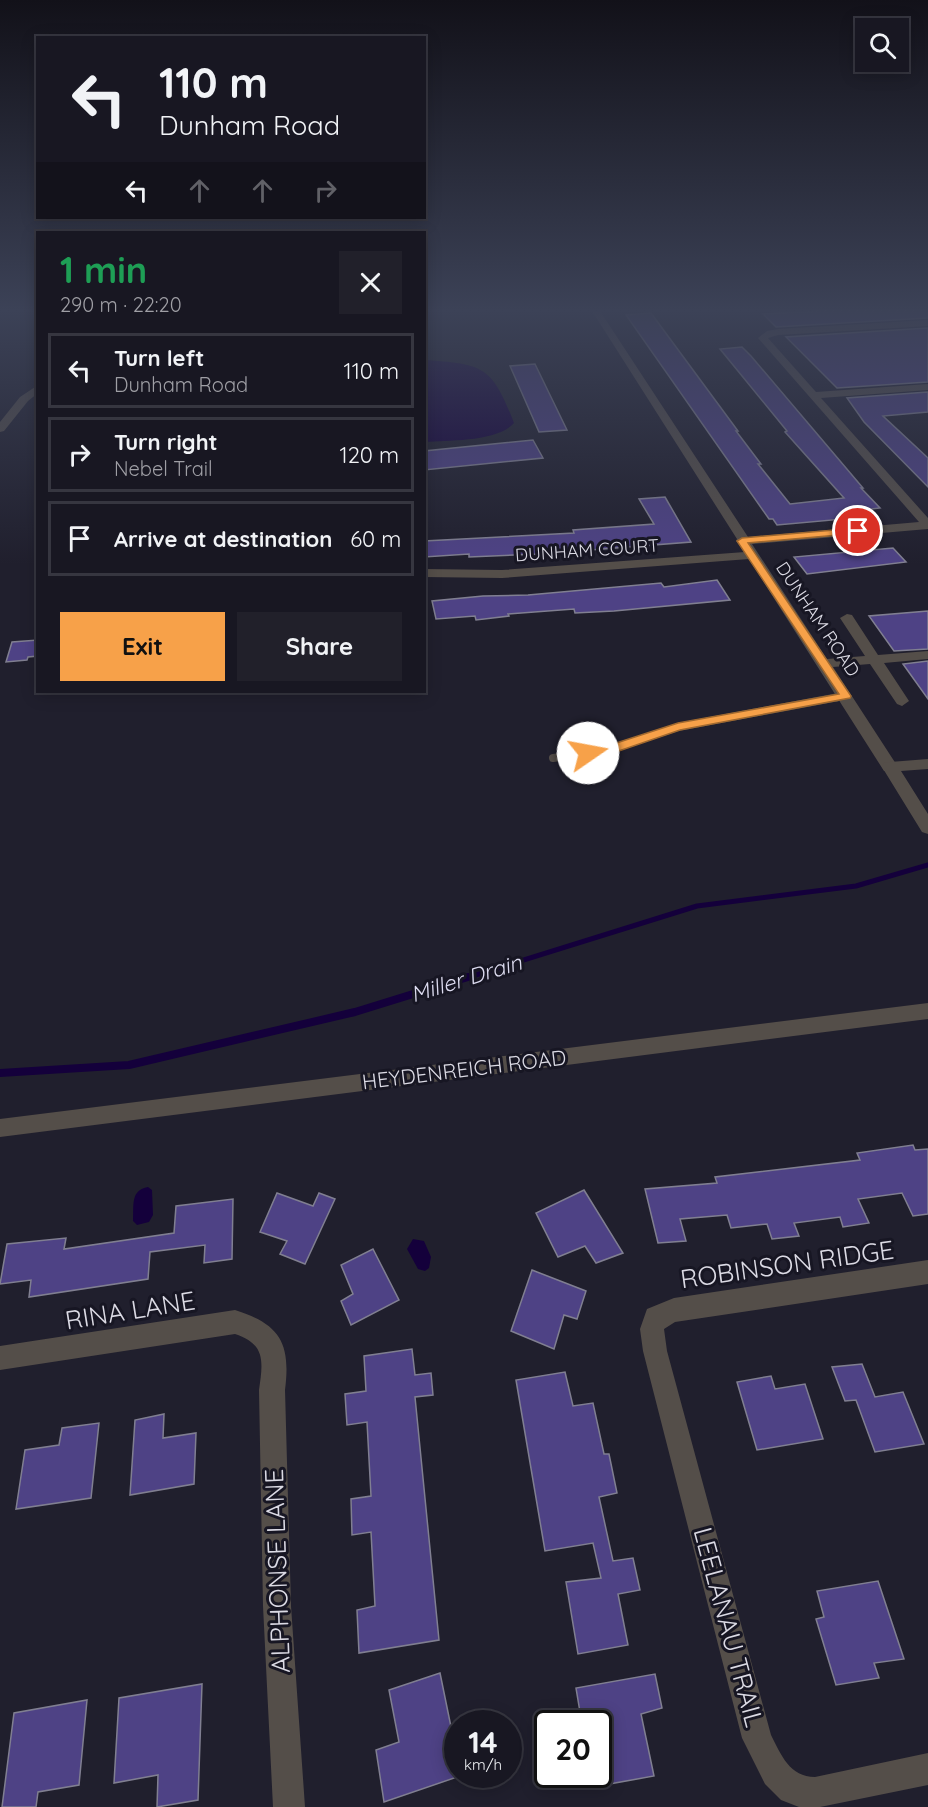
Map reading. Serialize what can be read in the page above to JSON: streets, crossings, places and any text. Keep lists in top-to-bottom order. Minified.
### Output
{"streets":{"street":["DUNHAM COURT","DUNHAM ROAD","HEYDENREICH ROAD","ROBINSON RIDGE","RINA LANE","ALPHONSE LANE","LEELANAU TRAIL"]},"crossings":[["DUNHAM COURT","DUNHAM ROAD"],["ROBINSON RIDGE","LEELANAU TRAIL"],["RINA LANE","ALPHONSE LANE"]],"water":["Miller Drain"],"page":{"turn":["110 m","Dunham Road"],"heading":["1 min","290 m · 22:20"],"list":[{"name":"Turn left","note":"Dunham Road","value":"110 m"},{"name":"Turn right","note":"Nebel Trail","value":"120 m"},{"name":"Arrive at destination","value":"60 m"}],"buttons":["Exit","Share"],"speed":"14 km/h","limit":"20"}}
